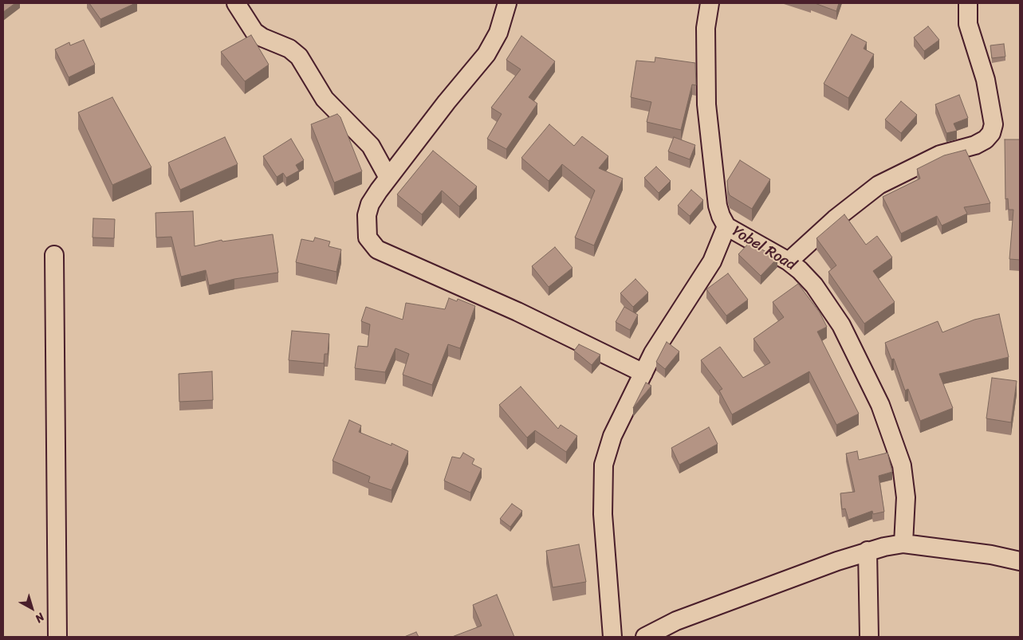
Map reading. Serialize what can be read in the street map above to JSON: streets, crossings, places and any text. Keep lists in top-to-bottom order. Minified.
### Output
{"streets":{"street":["Yobel Road"]},"north":"bottom right"}
